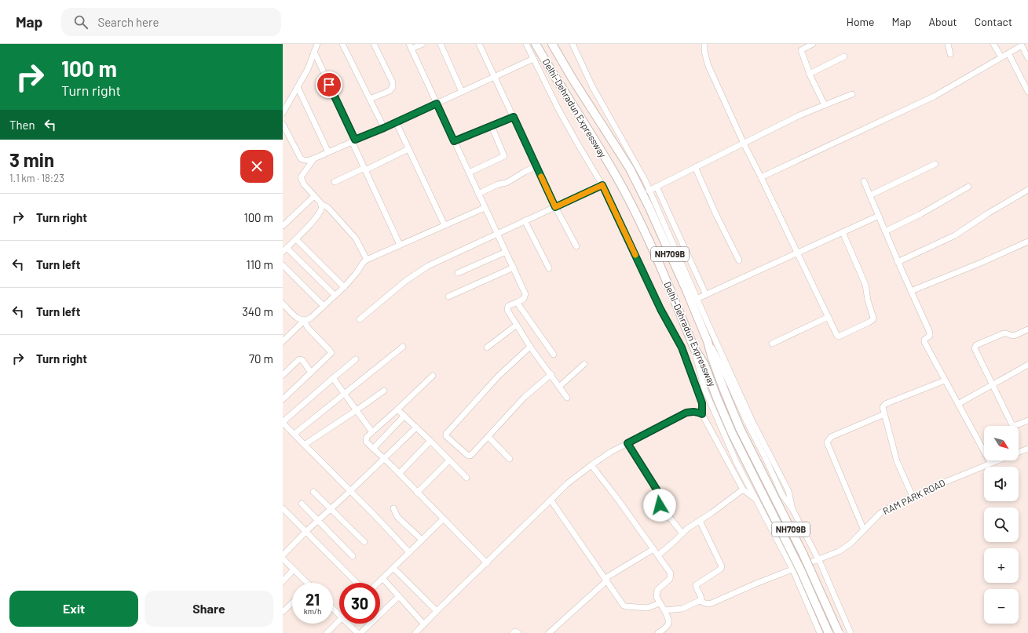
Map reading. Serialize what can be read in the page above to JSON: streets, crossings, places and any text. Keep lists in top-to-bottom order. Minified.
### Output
{"streets":{"highway":["Delhi-Dehradun Expressway","NH709B"],"street":["RAM PARK ROAD"]},"north":"bottom right","page":{"header":"Map","search":"Search here","nav":["Home","Map","About","Contact"],"turn":["100 m","Turn right"],"then":"Then","heading":["3 min","1.1 km · 18:23"],"list":[{"name":"Turn right","value":"100 m"},{"name":"Turn left","value":"110 m"},{"name":"Turn left","value":"340 m"},{"name":"Turn right","value":"70 m"}],"map_buttons":["+","−"],"speed":"21 km/h","limit":"30","buttons":["Exit","Share"]}}
